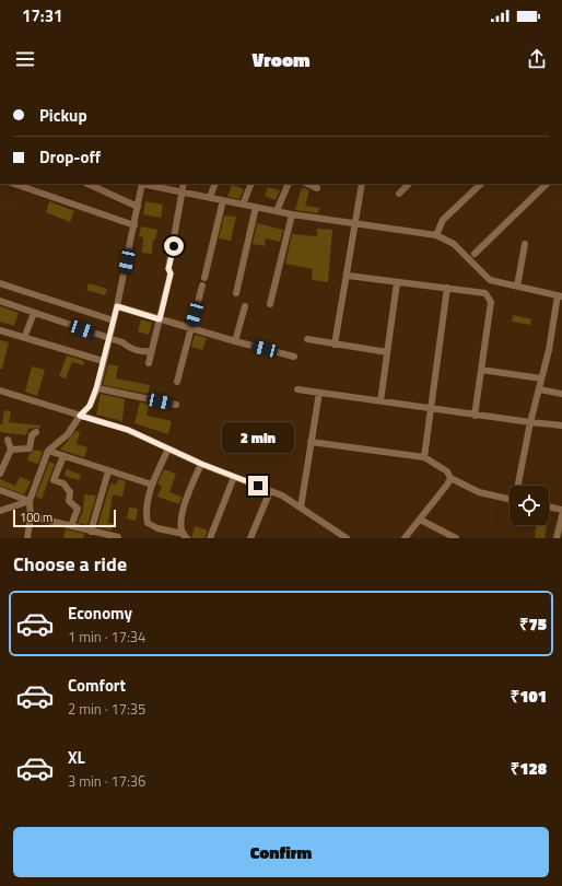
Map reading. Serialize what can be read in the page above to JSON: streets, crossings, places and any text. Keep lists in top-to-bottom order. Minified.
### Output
{"scale_bar":"100 m","page":{"status":"17:31","header":"Vroom","banner":["Pickup","Drop-off"],"bubble":"2 min","scale":"100 m","heading":"Choose a ride","list":[{"name":"Economy","note":"1 min · 17:34","value":"₹75"},{"name":"Comfort","note":"2 min · 17:35","value":"₹101"},{"name":"XL","note":"3 min · 17:36","value":"₹128"}],"buttons":"Confirm"}}
